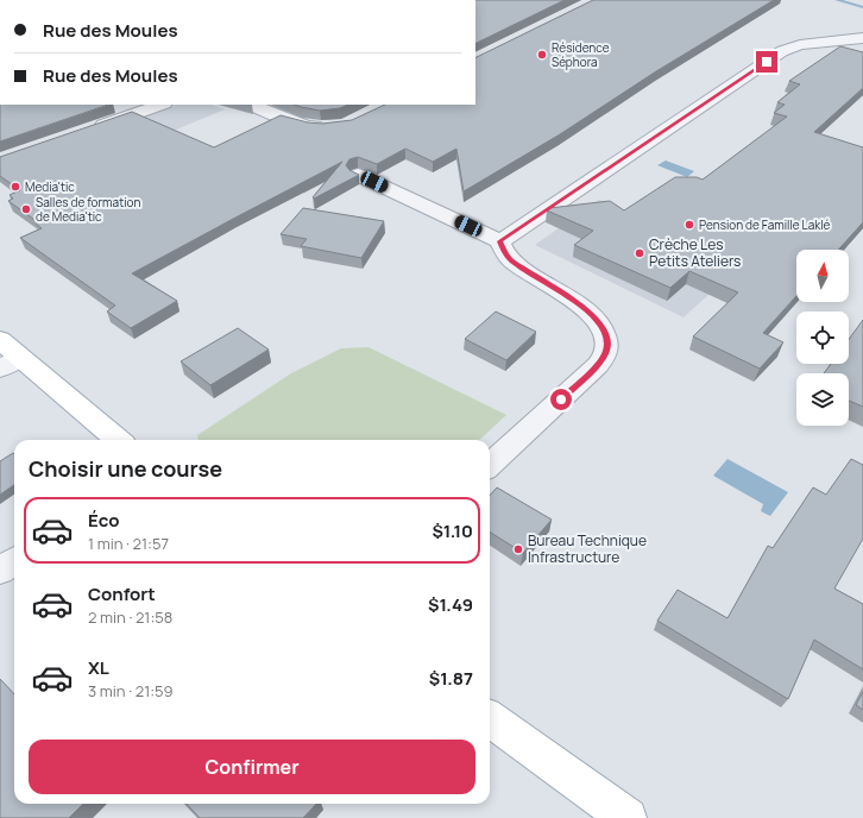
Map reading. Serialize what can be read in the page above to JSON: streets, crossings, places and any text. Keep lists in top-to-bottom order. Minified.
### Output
{"places":["Résidence Séphora","Media'tic","Salles de formation de Media'tic","Pension de Famille Laklé","Crèche Les Petits Ateliers","Bureau Technique Infrastructure"],"north":"top","page":{"banner":["Rue des Moules","Rue des Moules"],"heading":"Choisir une course","list":[{"name":"Éco","note":"1 min · 21:57","value":"$1.10"},{"name":"Confort","note":"2 min · 21:58","value":"$1.49"},{"name":"XL","note":"3 min · 21:59","value":"$1.87"}],"buttons":"Confirmer"}}
